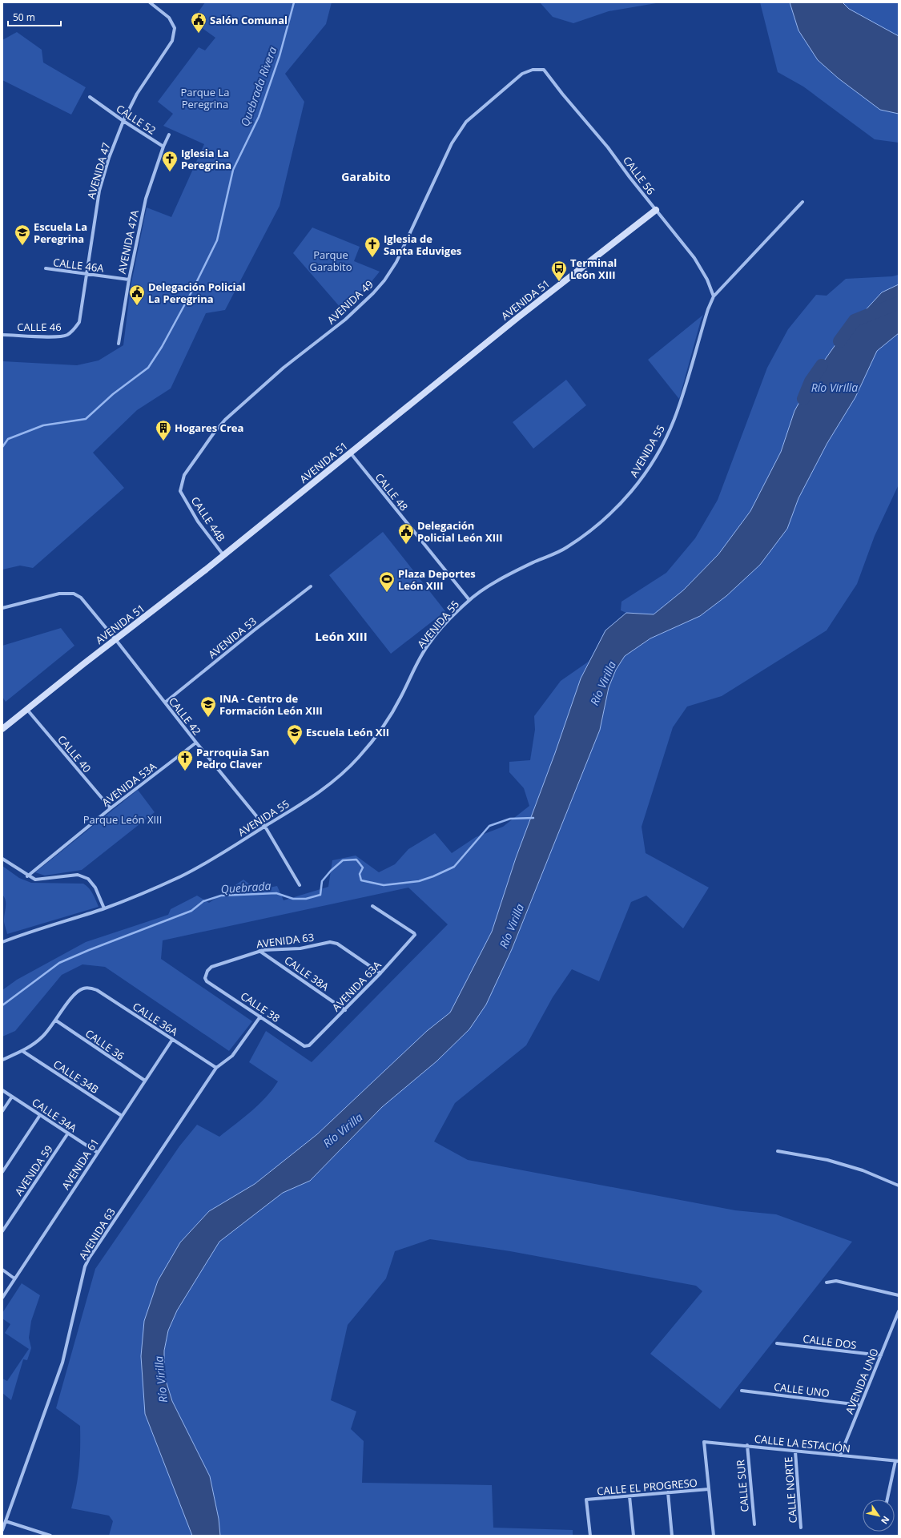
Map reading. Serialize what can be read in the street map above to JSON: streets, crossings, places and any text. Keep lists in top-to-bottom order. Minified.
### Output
{"streets":{"street":["CALLE 52","AVENIDA 47","CALLE 56","AVENIDA 47A","CALLE 46A","AVENIDA 51","AVENIDA 49","CALLE 46","AVENIDA 55","CALLE 48","CALLE 44B","AVENIDA 53","CALLE 42","CALLE 40","AVENIDA 53A","AVENIDA 63","CALLE 38A","AVENIDA 63A","CALLE 38","CALLE 36A","CALLE 36","CALLE 34B","CALLE 34A","AVENIDA 61","AVENIDA 59","CALLE DOS","AVENIDA UNO","CALLE UNO","CALLE LA ESTACIÓN","CALLE SUR","CALLE EL PROGRESO","CALLE NORTE"]},"crossings":[["CALLE 52","AVENIDA 47"],["CALLE 52","AVENIDA 47A"],["AVENIDA 47","CALLE 46A"],["AVENIDA 47","CALLE 46"],["CALLE 56","AVENIDA 51"],["CALLE 56","AVENIDA 49"],["CALLE 56","AVENIDA 55"],["AVENIDA 47A","CALLE 46A"],["AVENIDA 51","CALLE 48"],["AVENIDA 51","CALLE 44B"],["AVENIDA 51","CALLE 42"],["AVENIDA 51","CALLE 40"],["AVENIDA 49","CALLE 44B"],["AVENIDA 55","CALLE 48"],["AVENIDA 55","CALLE 42"],["AVENIDA 53","CALLE 42"],["CALLE 42","AVENIDA 53A"],["CALLE 40","AVENIDA 53A"],["AVENIDA 63","CALLE 38A"],["AVENIDA 63","AVENIDA 63A"],["AVENIDA 63","CALLE 38"],["AVENIDA 63","CALLE 36A"],["CALLE 38A","AVENIDA 63A"],["AVENIDA 63A","CALLE 38"],["CALLE 36A","CALLE 36"],["CALLE 36A","AVENIDA 61"],["CALLE 36","AVENIDA 61"],["CALLE 34B","AVENIDA 61"],["CALLE 34A","AVENIDA 61"],["CALLE 34A","AVENIDA 59"],["CALLE DOS","AVENIDA UNO"],["AVENIDA UNO","CALLE UNO"],["AVENIDA UNO","CALLE LA ESTACIÓN"],["CALLE LA ESTACIÓN","CALLE SUR"],["CALLE LA ESTACIÓN","CALLE EL PROGRESO"],["CALLE LA ESTACIÓN","CALLE NORTE"]],"districts":["Garabito","León XIII"],"water":["Quebrada Rivera","Río Virilla","Quebrada"],"parks":["Parque La Peregrina","Parque Garabito","Parque León XIII"],"places":{"public building":["Salón Comunal","Delegación Policial La Peregrina","Delegación Policial León XIII"],"church":["Iglesia La Peregrina","Iglesia de Santa Eduviges","Parroquia San Pedro Claver"],"school or university":["Escuela La Peregrina","INA - Centro de Formación León XIII","Escuela León XII"],"bus stop":["Terminal León XIII"],"building":["Hogares Crea"],"sports":["Plaza Deportes León XIII"]},"scale_bar":"50 m","north":"bottom right"}
